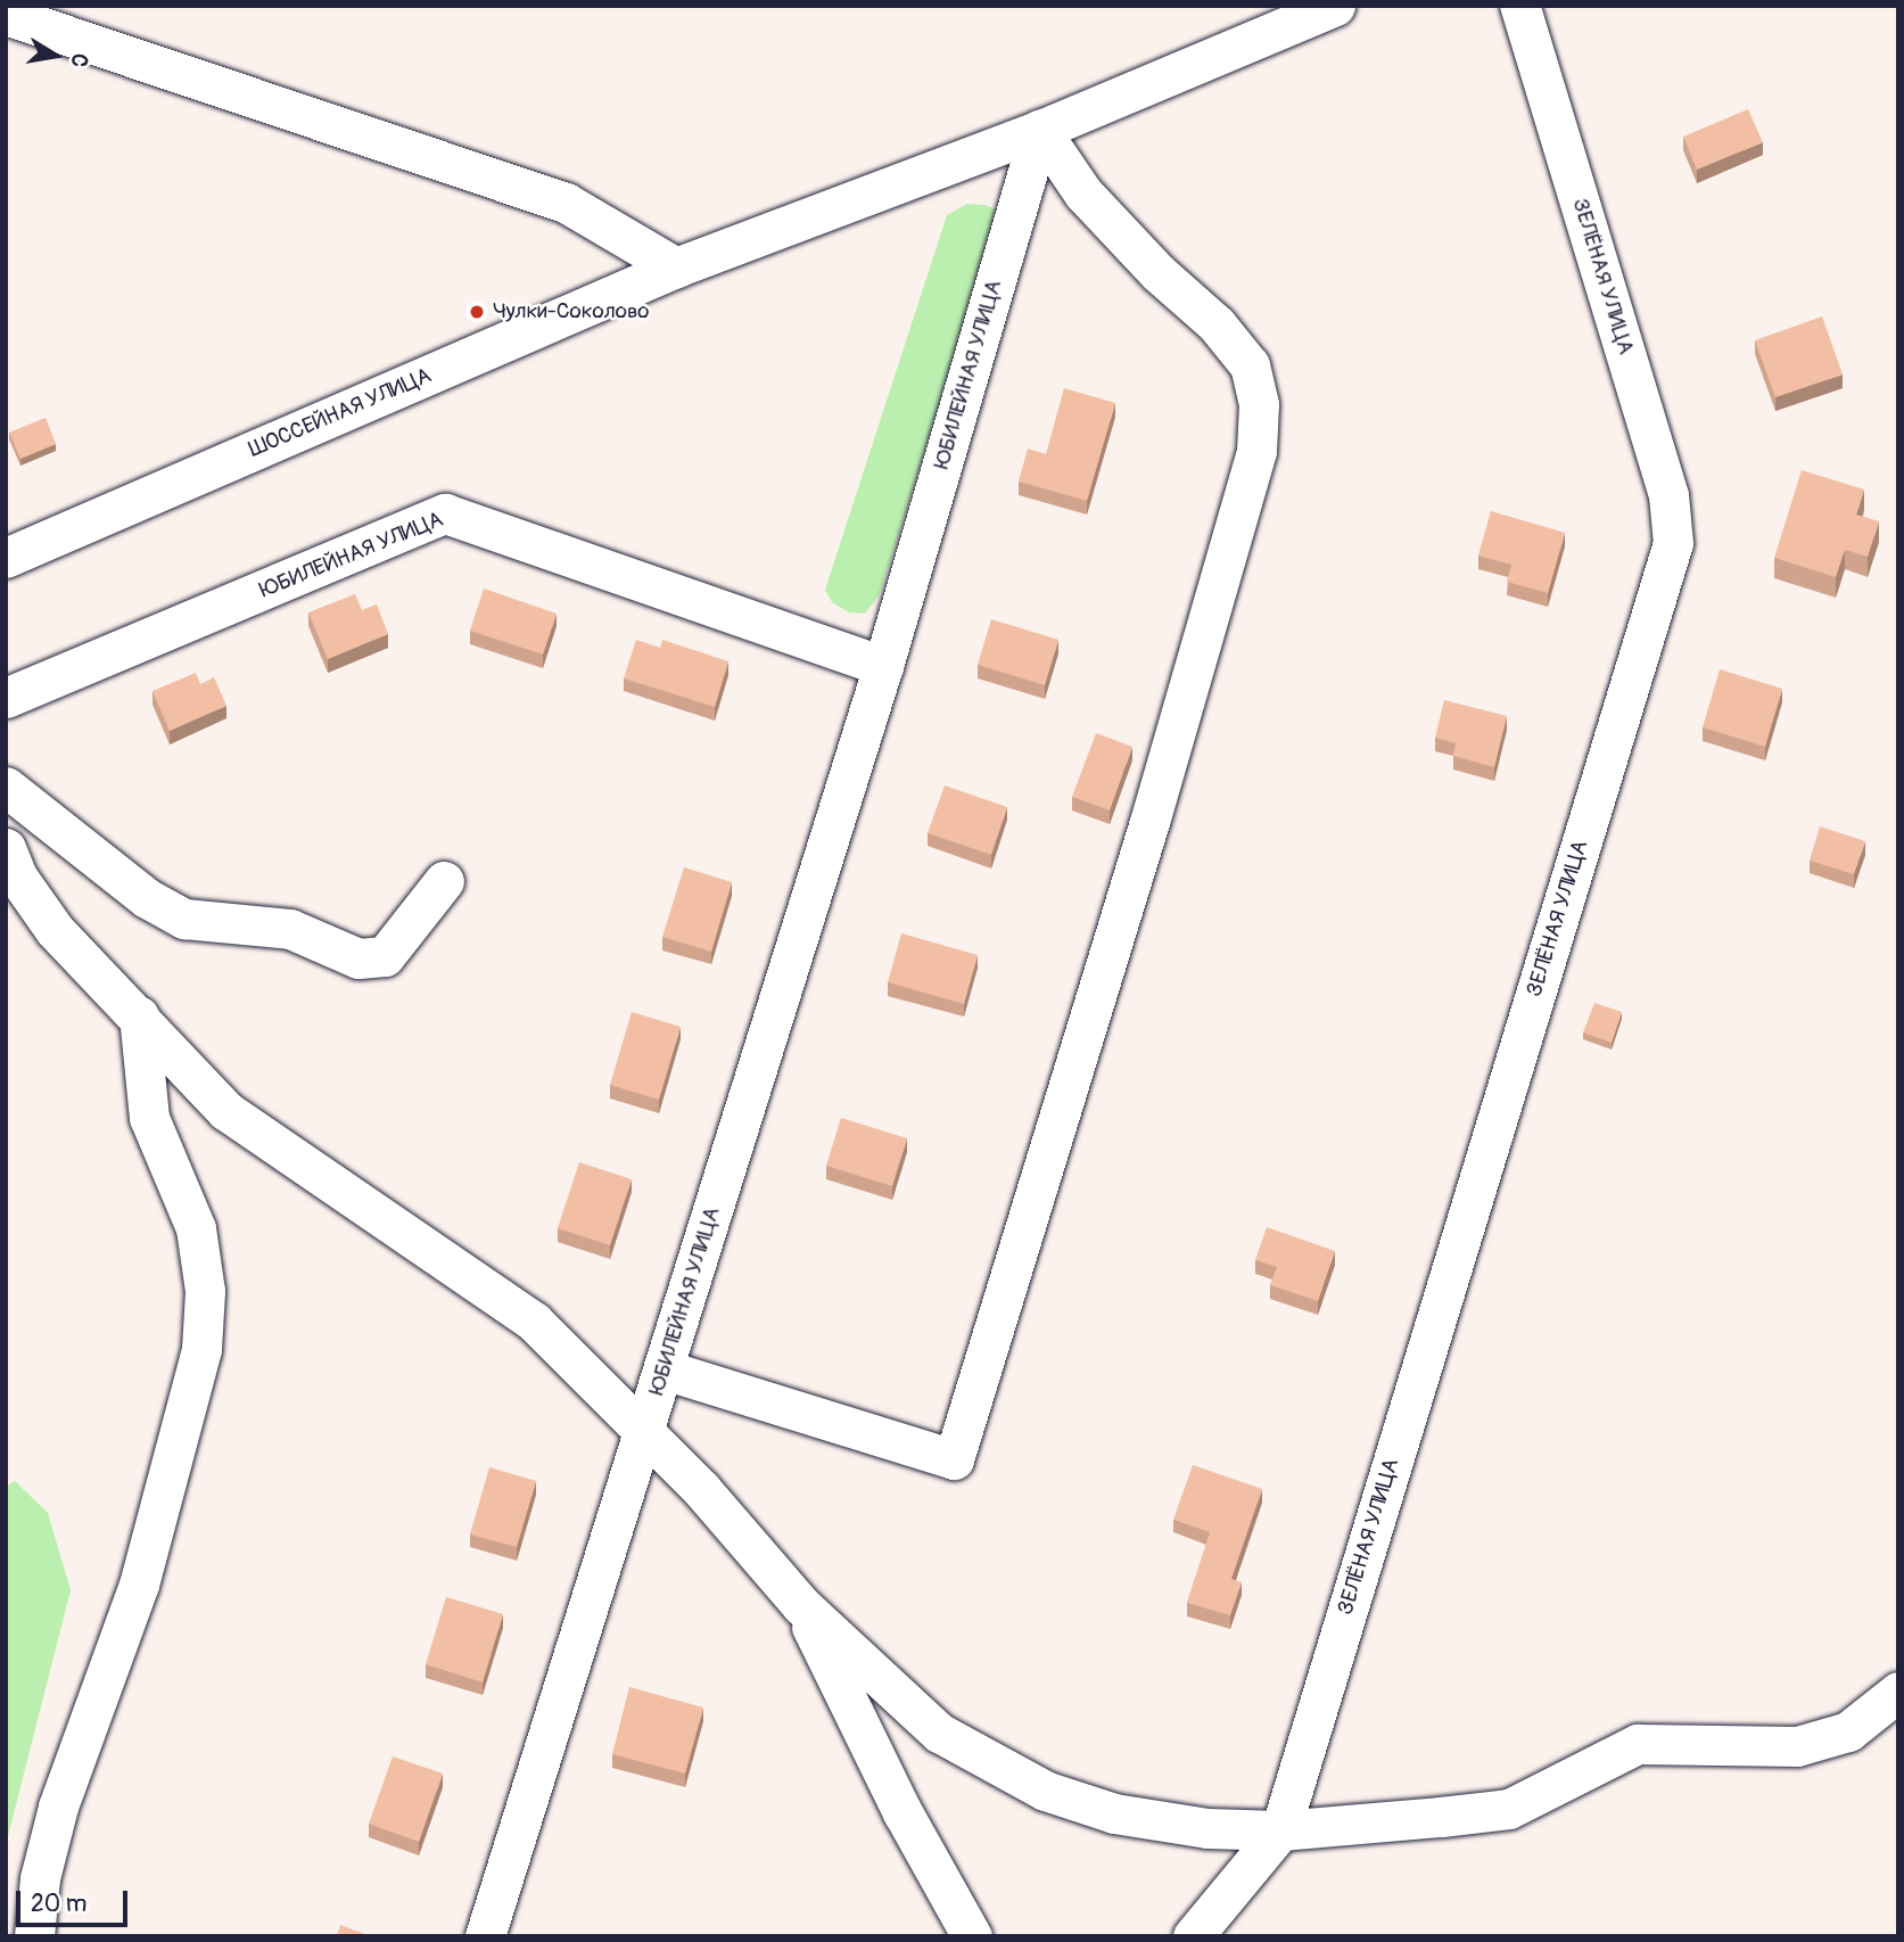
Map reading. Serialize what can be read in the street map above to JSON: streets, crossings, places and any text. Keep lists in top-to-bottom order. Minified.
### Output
{"streets":{"street":["ЗЕЛЁНАЯ УЛИЦА","ЮБИЛЕЙНАЯ УЛИЦА","ШОССЕЙНАЯ УЛИЦА"]},"crossings":[["ЮБИЛЕЙНАЯ УЛИЦА","ШОССЕЙНАЯ УЛИЦА"]],"places":["Чулки-Соколово"],"scale_bar":"20 m","north":"right"}
